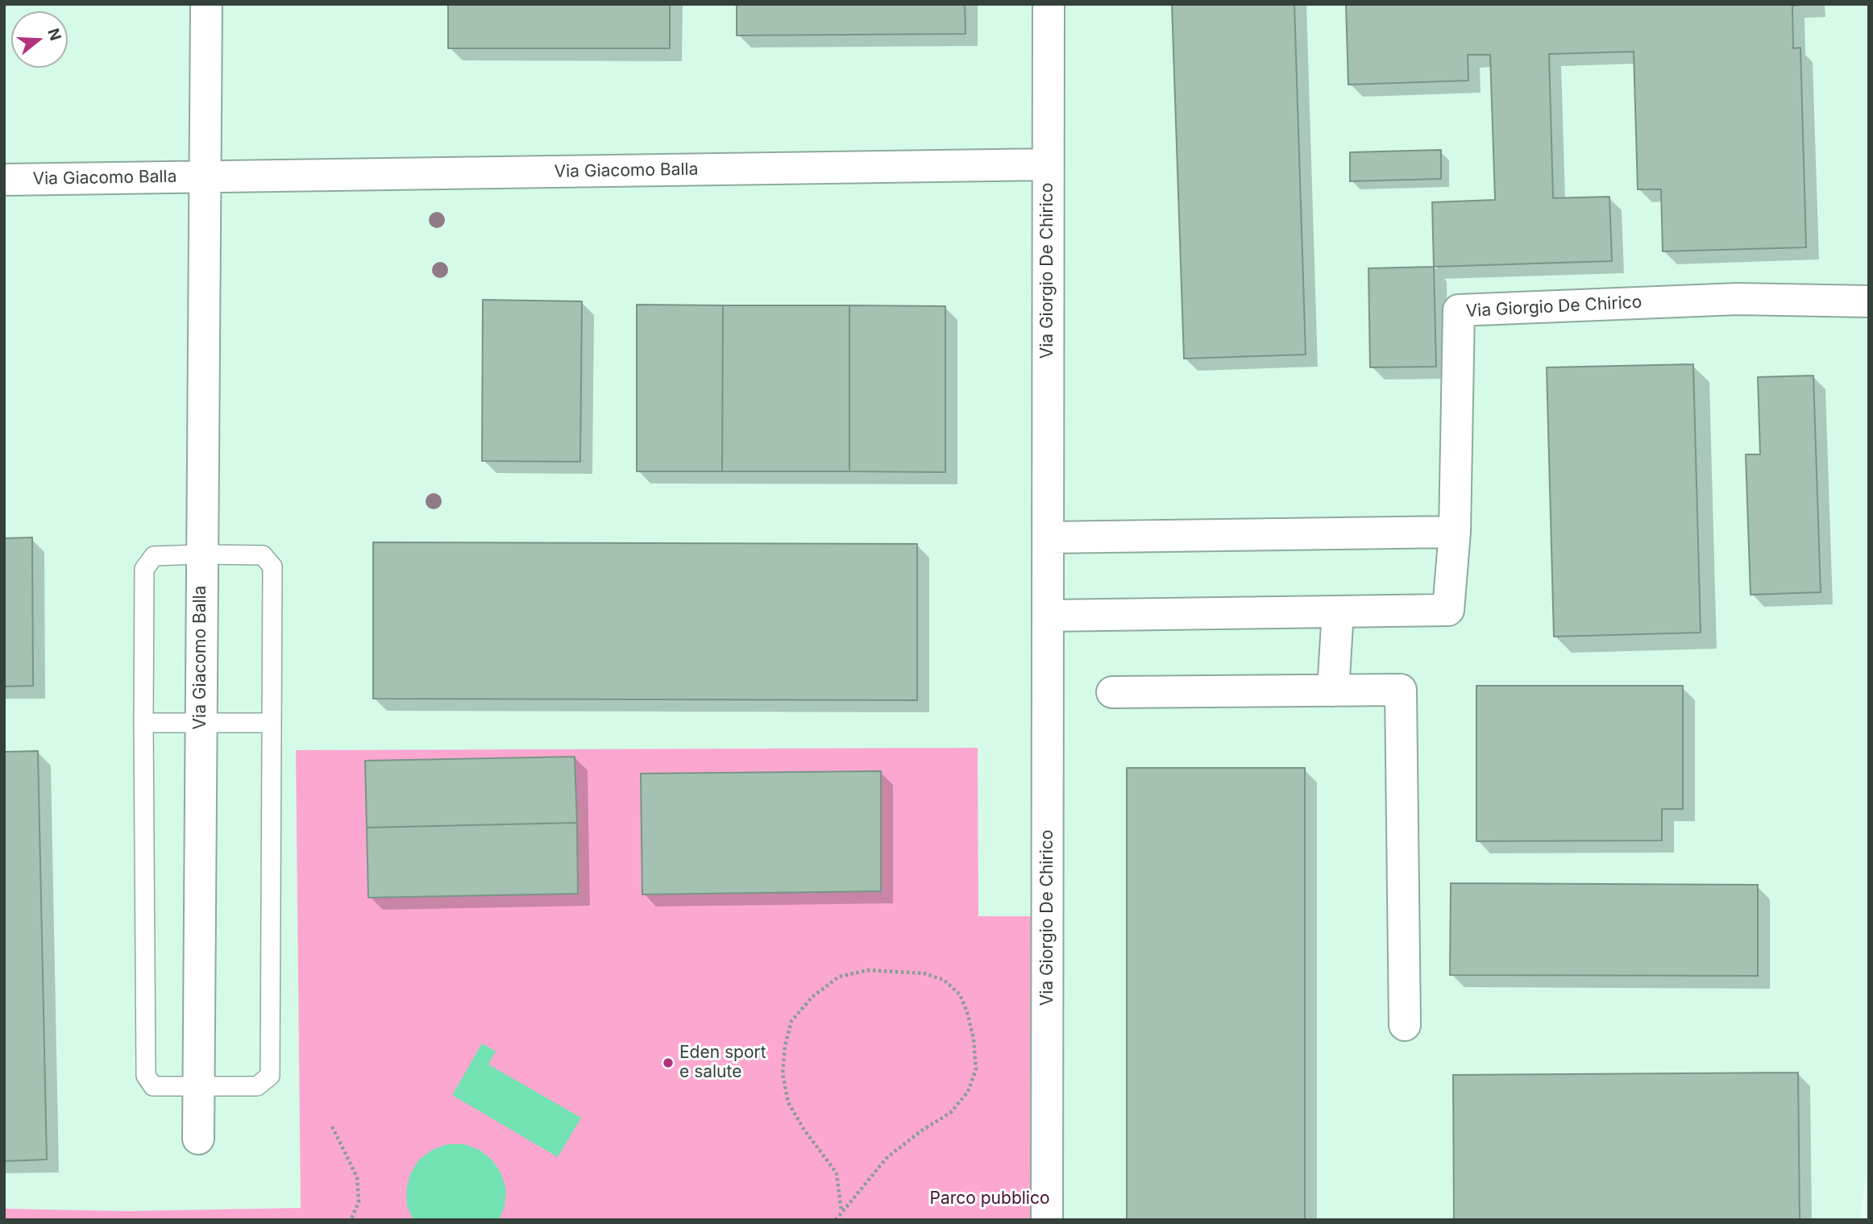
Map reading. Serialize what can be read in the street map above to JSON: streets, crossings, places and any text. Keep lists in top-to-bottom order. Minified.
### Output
{"streets":{"street":["Via Giacomo Balla","Via Giorgio De Chirico"]},"crossings":[["Via Giacomo Balla","Via Giorgio De Chirico"]],"parks":["Parco pubblico"],"places":["Eden sport e salute"],"north":"right"}
